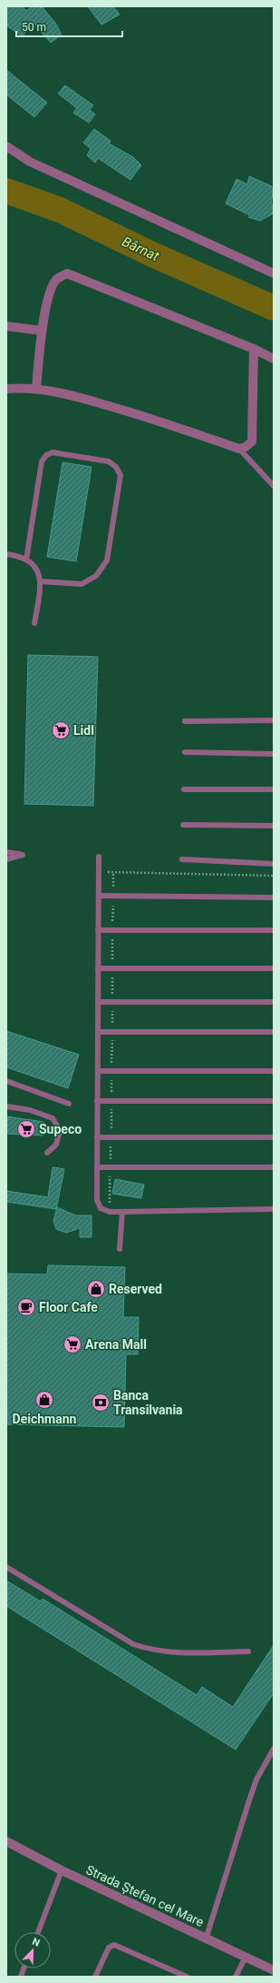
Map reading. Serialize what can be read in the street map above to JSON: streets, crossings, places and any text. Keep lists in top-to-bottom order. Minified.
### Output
{"streets":{"street":["Strada Ștefan cel Mare"]},"water":["Bârnat"],"places":{"supermarket":["Lidl","Supeco","Arena Mall"],"shop":["Reserved","Deichmann"],"cafe":["Floor Cafe"],"bank":["Banca Transilvania"]},"scale_bar":"50 m","north":"top right"}
